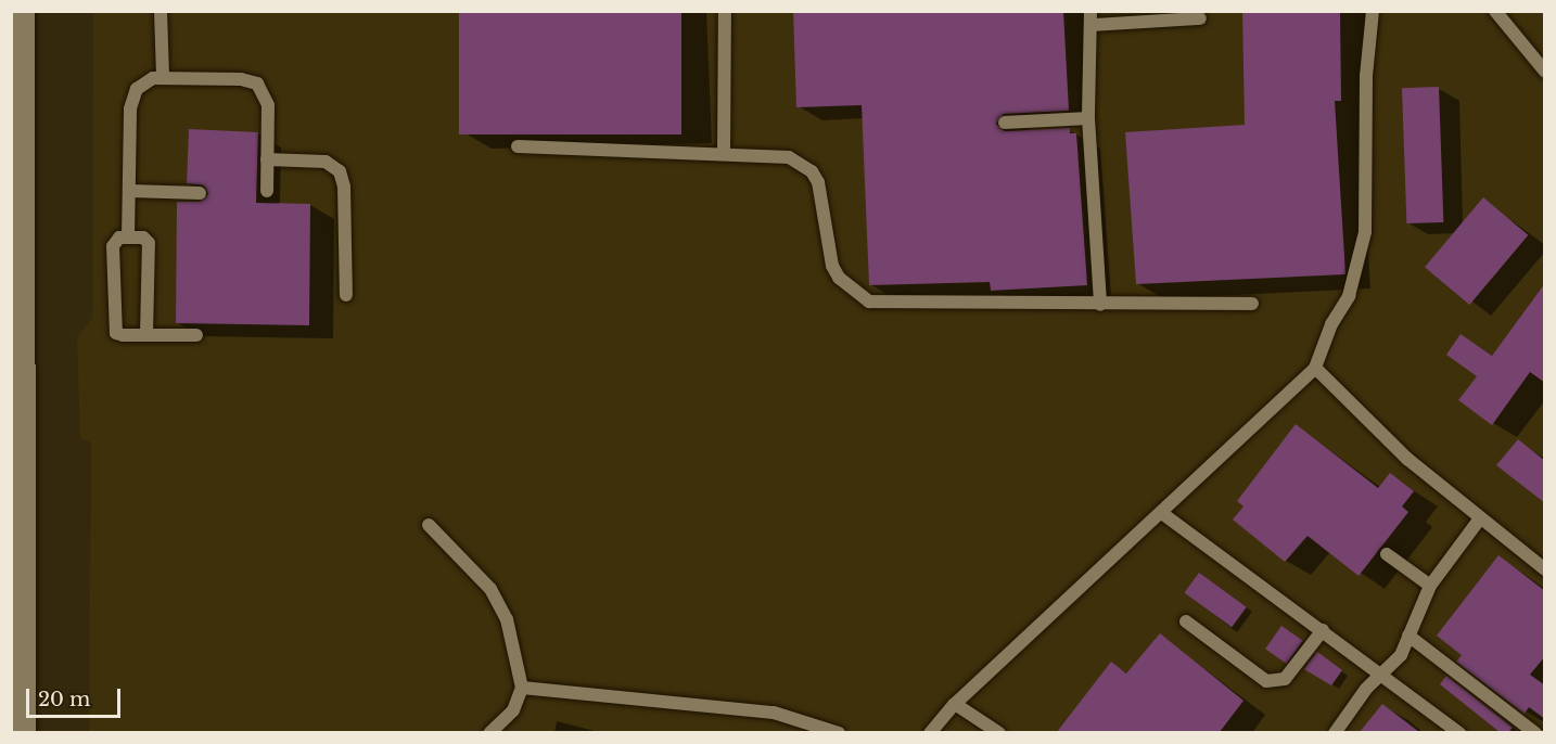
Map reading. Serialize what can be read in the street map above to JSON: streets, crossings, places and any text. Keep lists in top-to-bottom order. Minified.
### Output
{"scale_bar":"20 m"}
